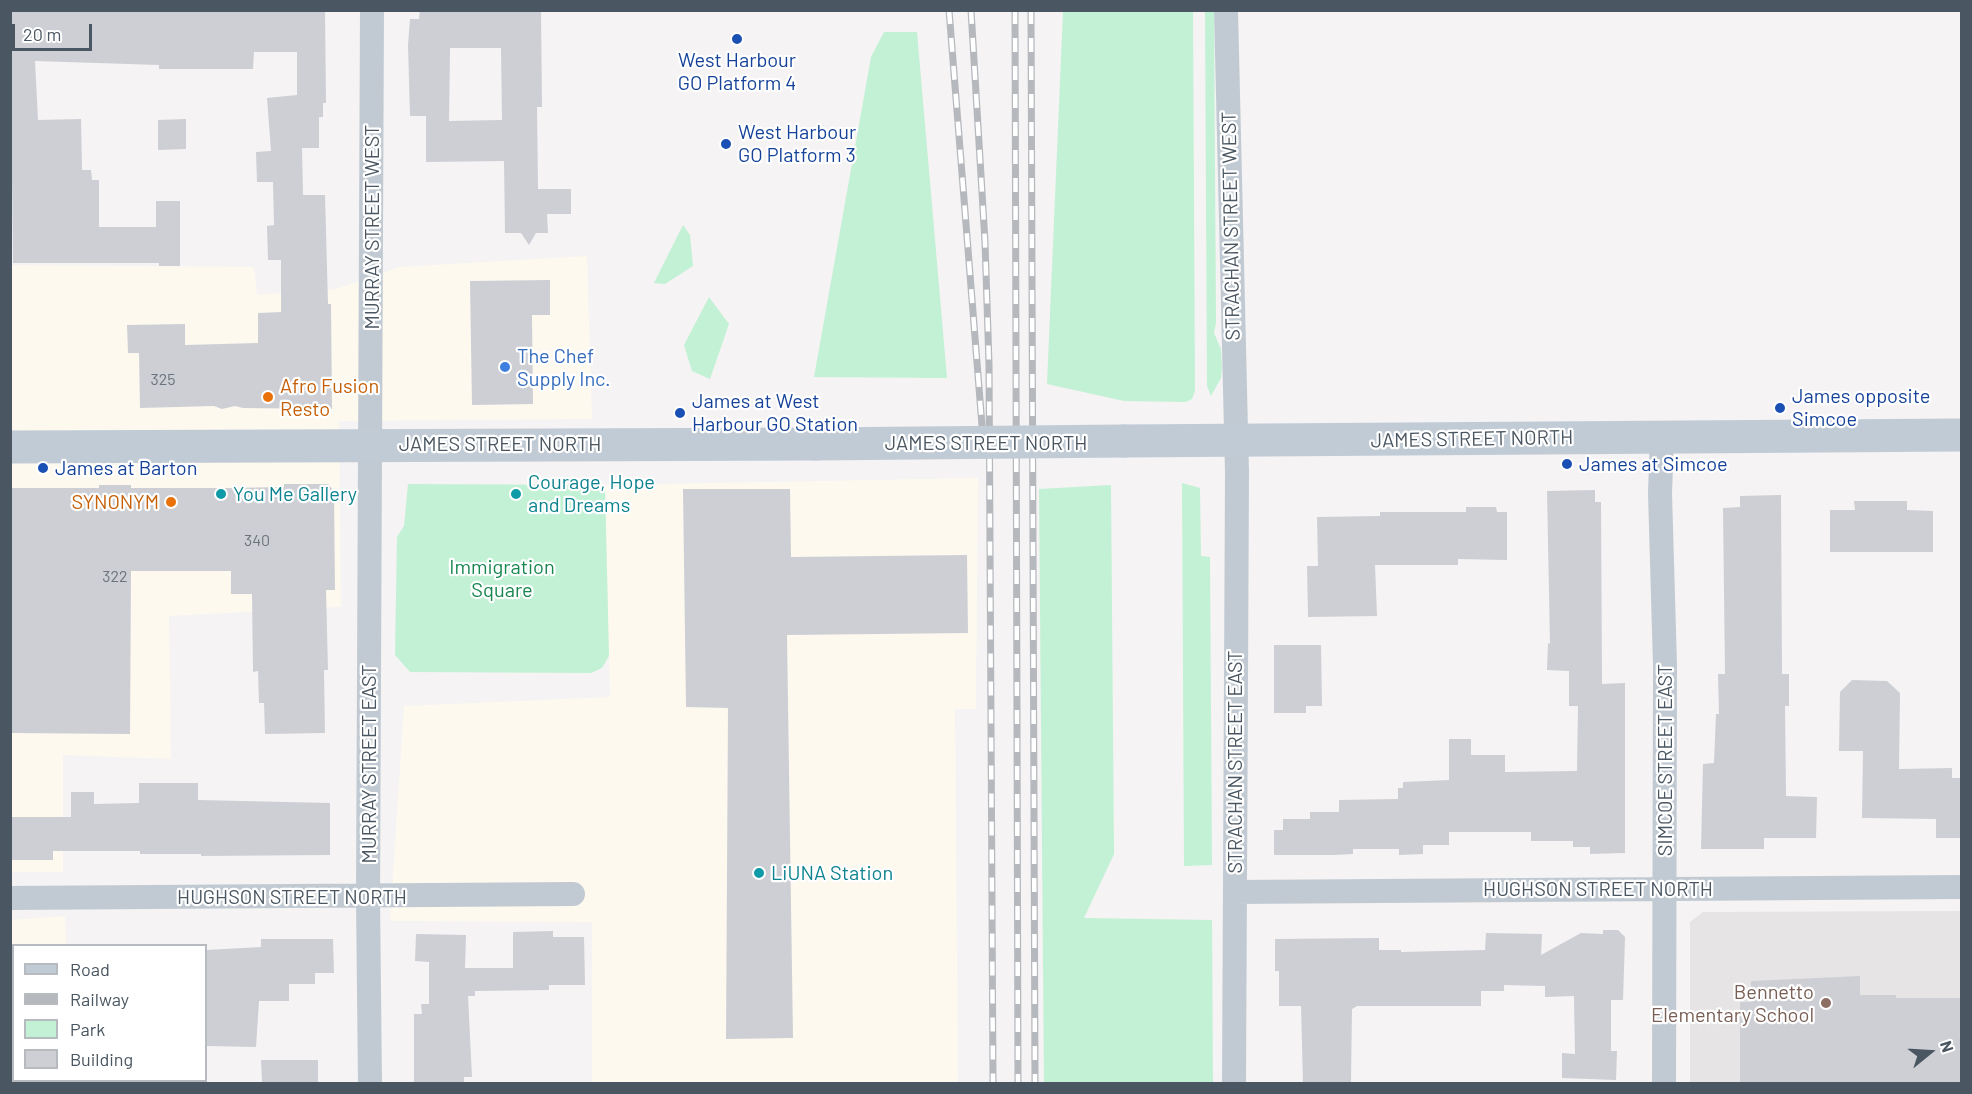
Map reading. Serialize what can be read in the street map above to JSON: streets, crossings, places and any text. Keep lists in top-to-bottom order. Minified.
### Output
{"streets":{"main road":["JAMES STREET NORTH"],"street":["STRACHAN STREET WEST","MURRAY STREET WEST","SIMCOE STREET EAST","STRACHAN STREET EAST","MURRAY STREET EAST","HUGHSON STREET NORTH"]},"crossings":[["STRACHAN STREET WEST","JAMES STREET NORTH"],["STRACHAN STREET WEST","STRACHAN STREET EAST"],["MURRAY STREET WEST","JAMES STREET NORTH"],["MURRAY STREET WEST","MURRAY STREET EAST"],["JAMES STREET NORTH","SIMCOE STREET EAST"],["JAMES STREET NORTH","STRACHAN STREET EAST"],["JAMES STREET NORTH","MURRAY STREET EAST"],["SIMCOE STREET EAST","HUGHSON STREET NORTH"],["STRACHAN STREET EAST","HUGHSON STREET NORTH"],["MURRAY STREET EAST","HUGHSON STREET NORTH"]],"parks":["Immigration Square"],"places":["West Harbour GO Platform 4","West Harbour GO Platform 3","The Chef Supply Inc.","Afro Fusion Resto","James opposite Simcoe","James at West Harbour GO Station","James at Simcoe","James at Barton","You Me Gallery","Courage, Hope and Dreams","SYNONYM","LiUNA Station","Bennetto Elementary School"],"house_numbers":["325","340","322"],"legend":["Road","Railway","Park","Building"],"scale_bar":"20 m","north":"right"}
